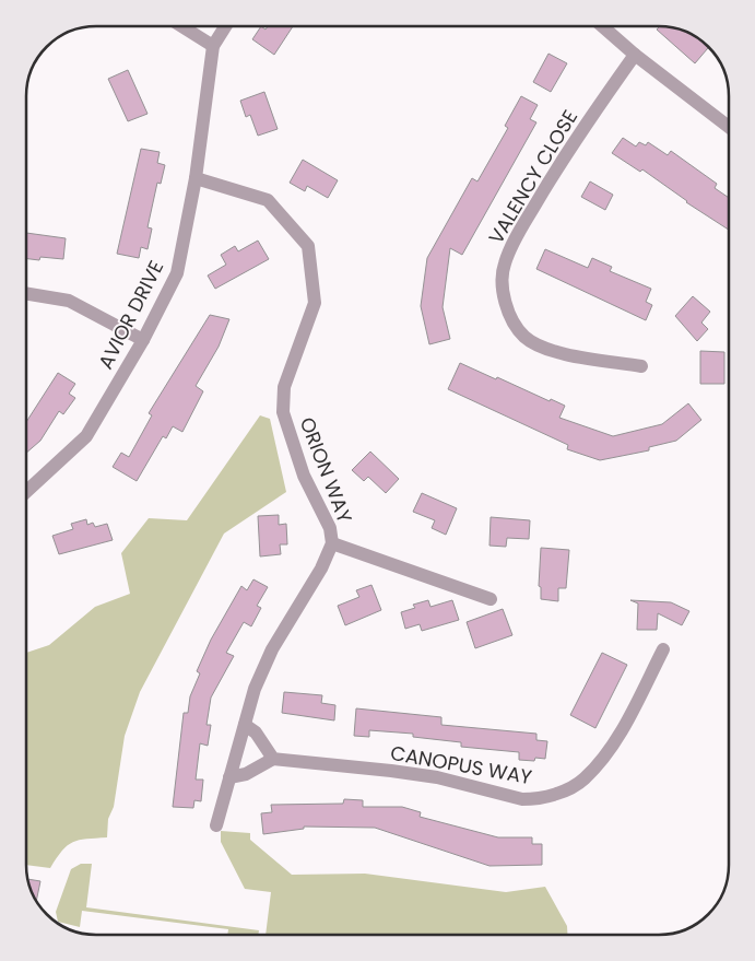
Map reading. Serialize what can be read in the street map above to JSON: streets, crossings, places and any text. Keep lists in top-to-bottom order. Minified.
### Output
{"streets":{"street":["VALENCY CLOSE","AVIOR DRIVE","ORION WAY","CANOPUS WAY"]},"crossings":[["AVIOR DRIVE","ORION WAY"]]}
